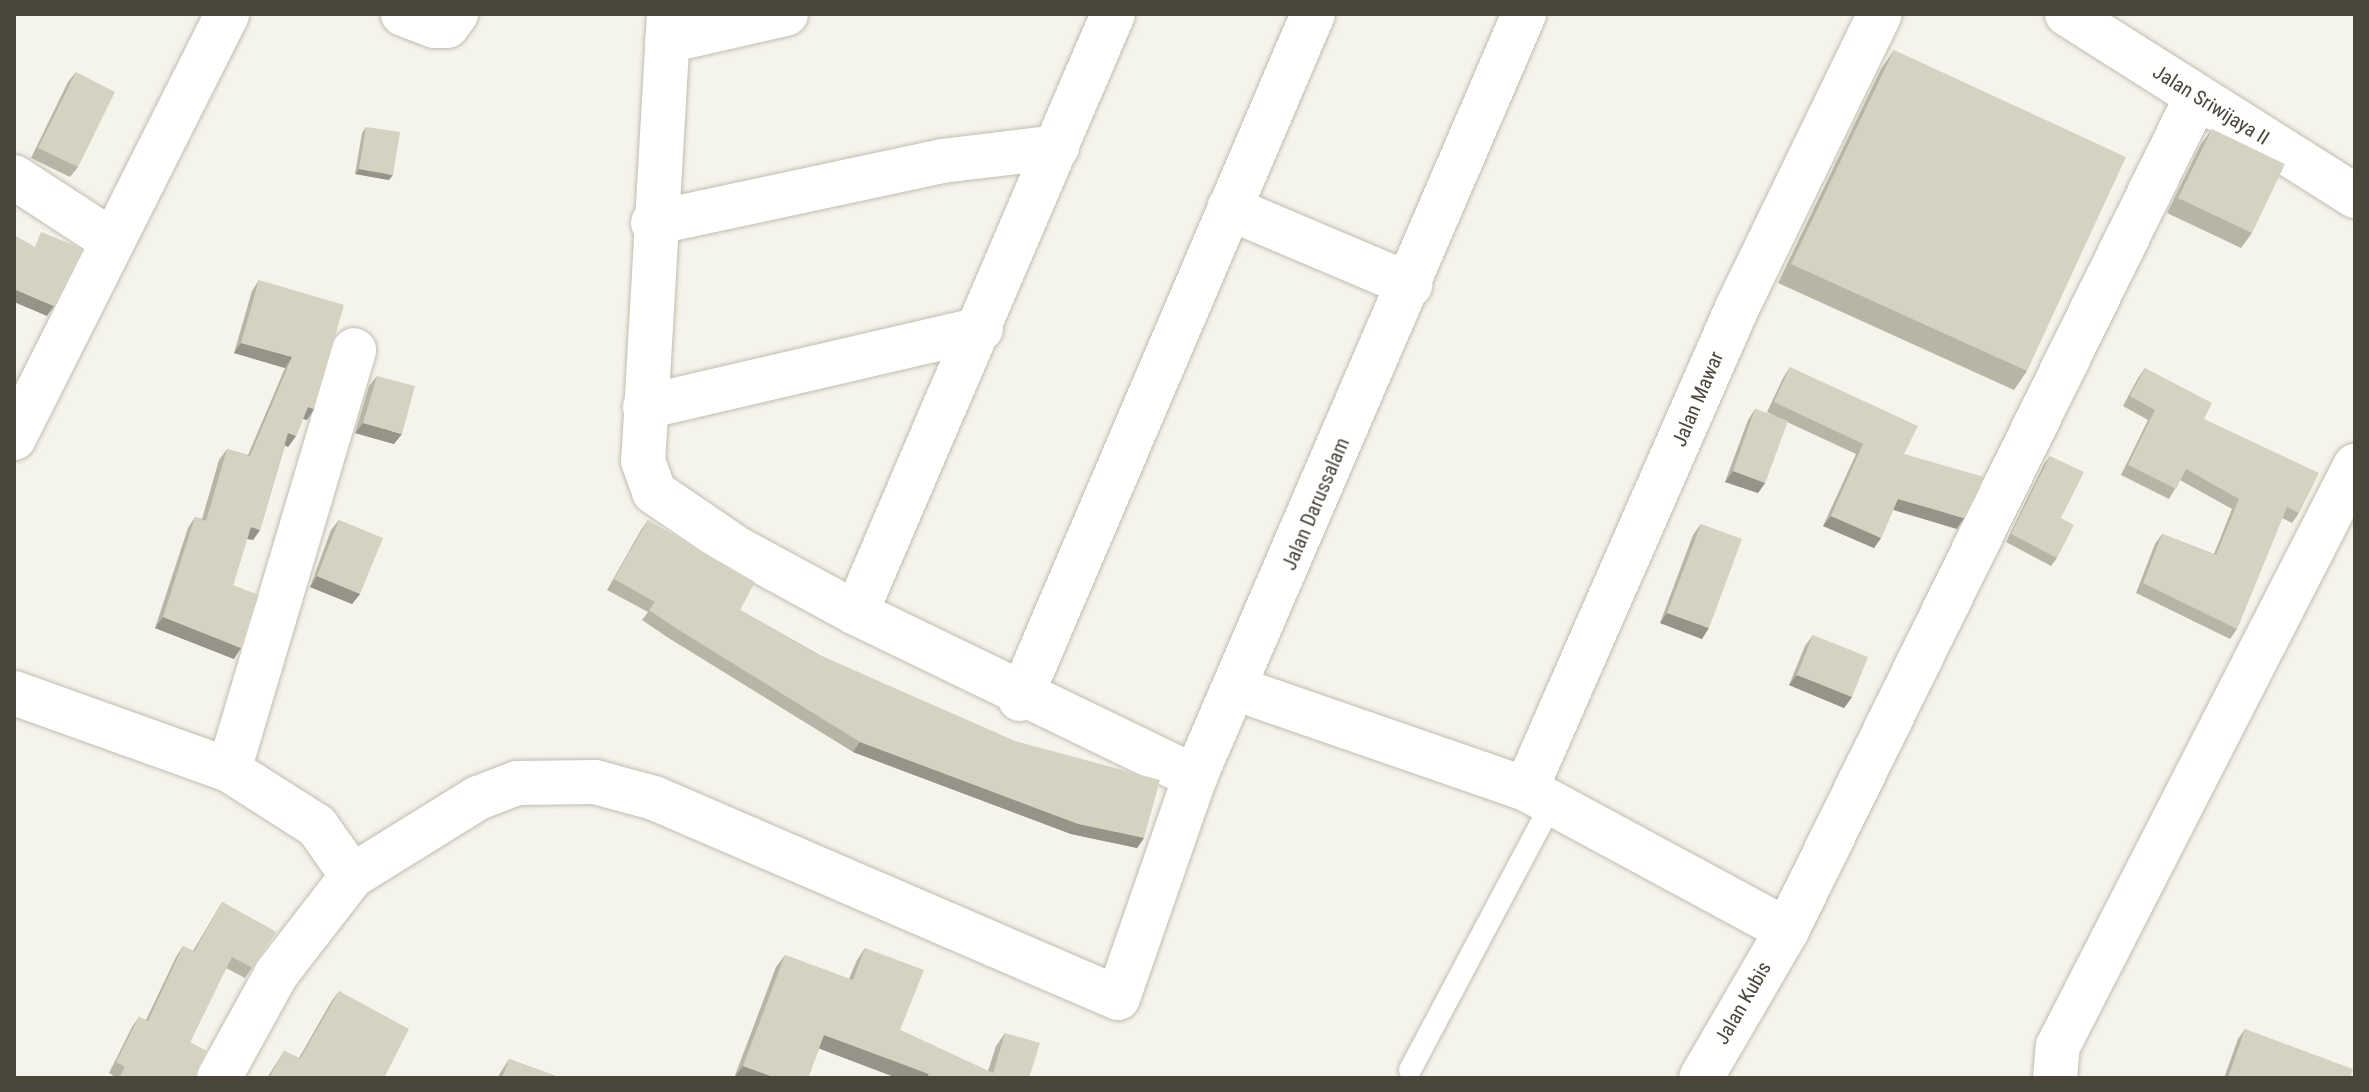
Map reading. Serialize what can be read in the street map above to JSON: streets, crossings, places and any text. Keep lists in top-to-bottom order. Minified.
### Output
{"streets":{"street":["Jalan Sriwijaya II","Jalan Mawar","Jalan Darussalam","Jalan Kubis"]},"crossings":[["Jalan Sriwijaya II","Jalan Kubis"]]}
